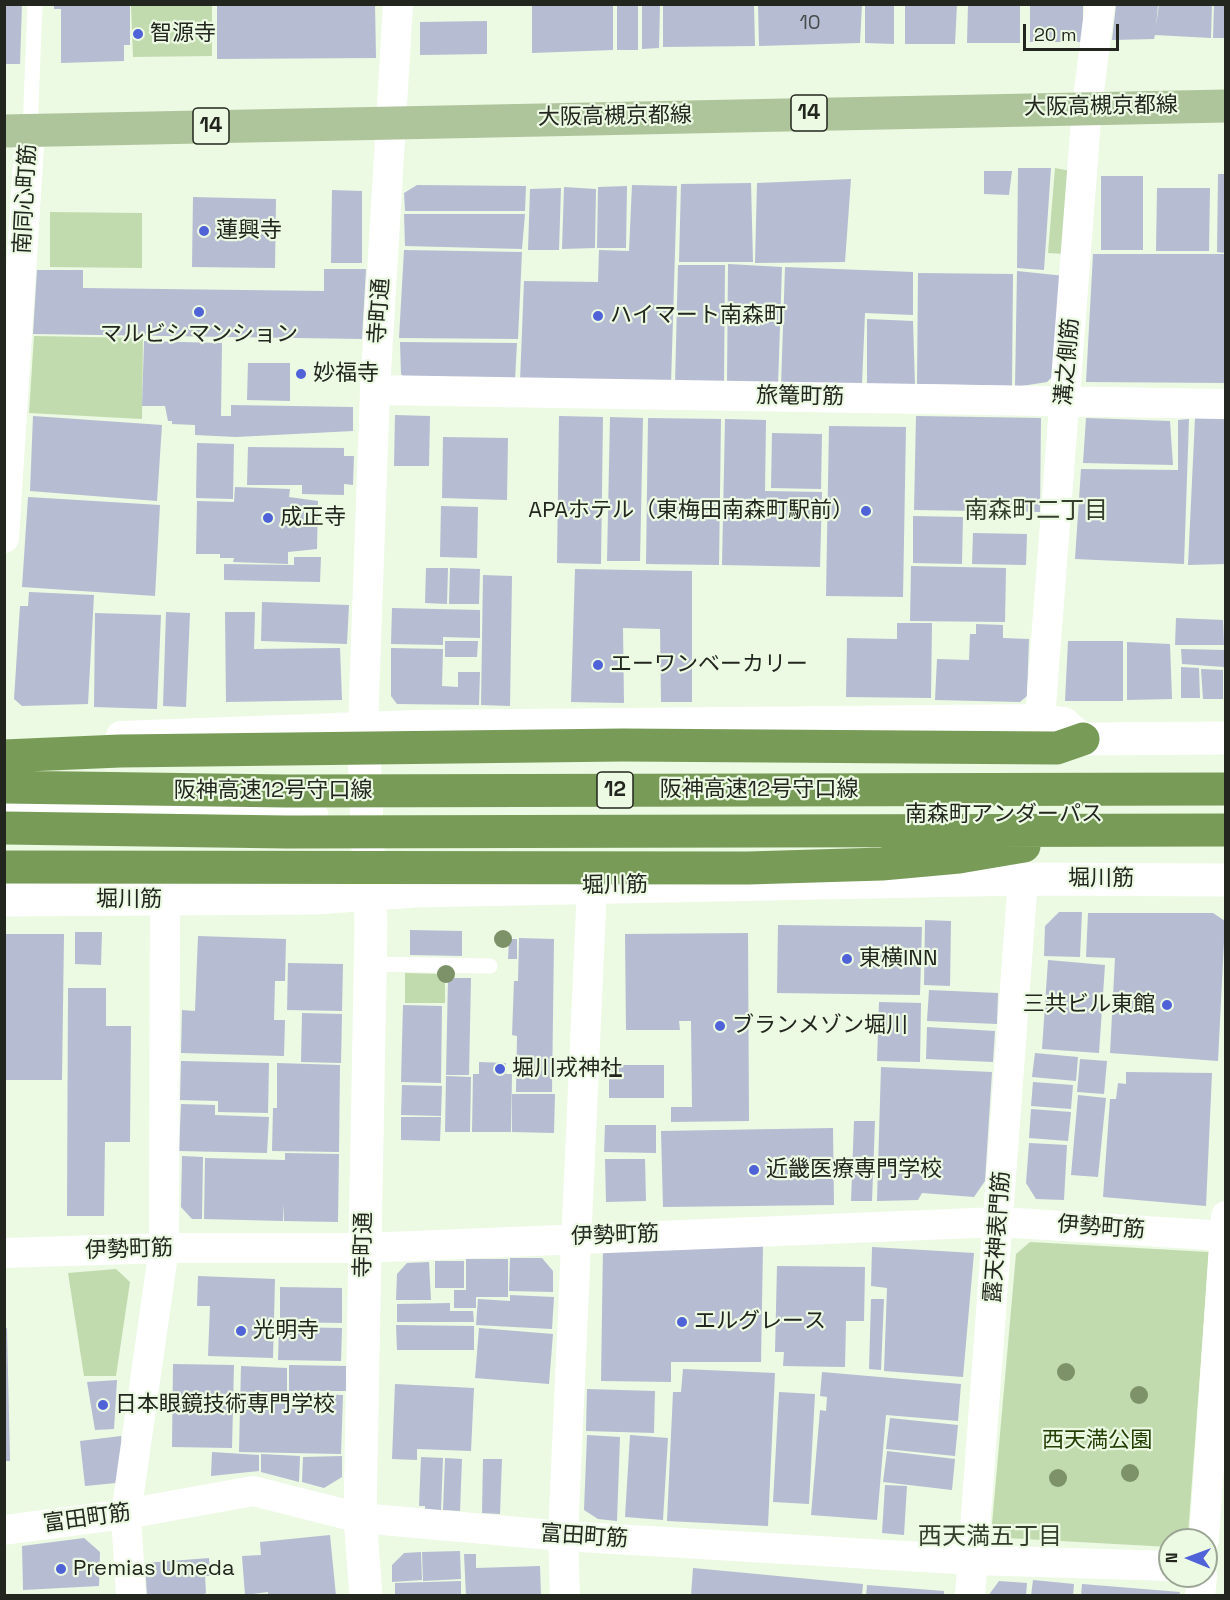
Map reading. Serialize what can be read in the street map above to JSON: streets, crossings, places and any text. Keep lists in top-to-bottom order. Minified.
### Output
{"streets":{"highway":["12","阪神高速12号守口線"],"main road":["大阪高槻京都線","14"],"street":["南同心町筋","寺町通","溝之側筋","旅篭町筋","南森町アンダーパス","堀川筋","伊勢町筋","露天神表門筋","富田町筋"]},"crossings":[["大阪高槻京都線","南同心町筋"],["大阪高槻京都線","寺町通"],["大阪高槻京都線","溝之側筋"],["寺町通","旅篭町筋"],["寺町通","南森町アンダーパス"],["寺町通","堀川筋"],["寺町通","伊勢町筋"],["寺町通","富田町筋"],["溝之側筋","旅篭町筋"],["堀川筋","露天神表門筋"],["伊勢町筋","露天神表門筋"],["露天神表門筋","富田町筋"]],"districts":["南森町二丁目","西天満五丁目"],"parks":["西天満公園"],"places":["智源寺","蓮興寺","マルビシマンション","ハイマート南森町","妙福寺","APAホテル（東梅田南森町駅前）","成正寺","エーワンベーカリー","東横INN","三共ビル東館","ブランメゾン堀川","堀川戎神社","近畿医療専門学校","エルグレース","光明寺","日本眼鏡技術専門学校","Premias Umeda"],"house_numbers":["10"],"scale_bar":"20 m","north":"left"}
